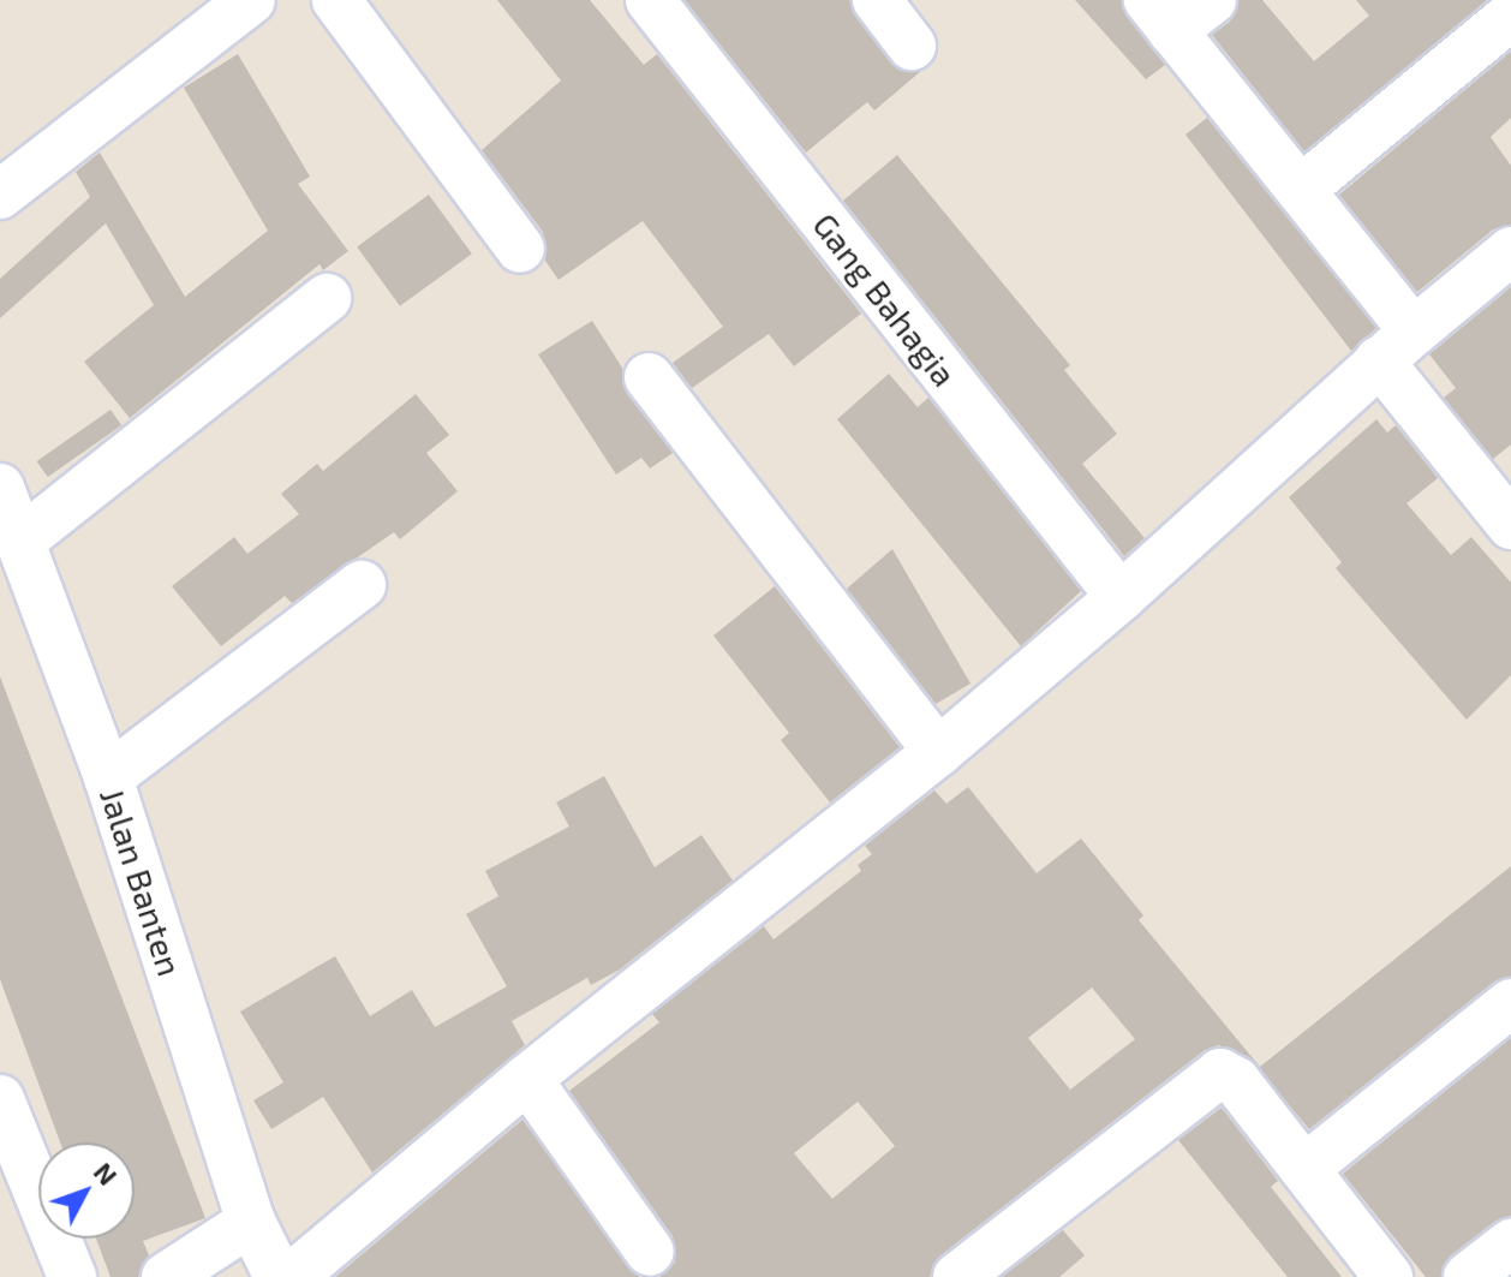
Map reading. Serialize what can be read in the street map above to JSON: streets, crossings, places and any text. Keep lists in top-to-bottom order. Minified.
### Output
{"streets":{"street":["Gang Bahagia","Jalan Banten"]},"north":"top right"}
